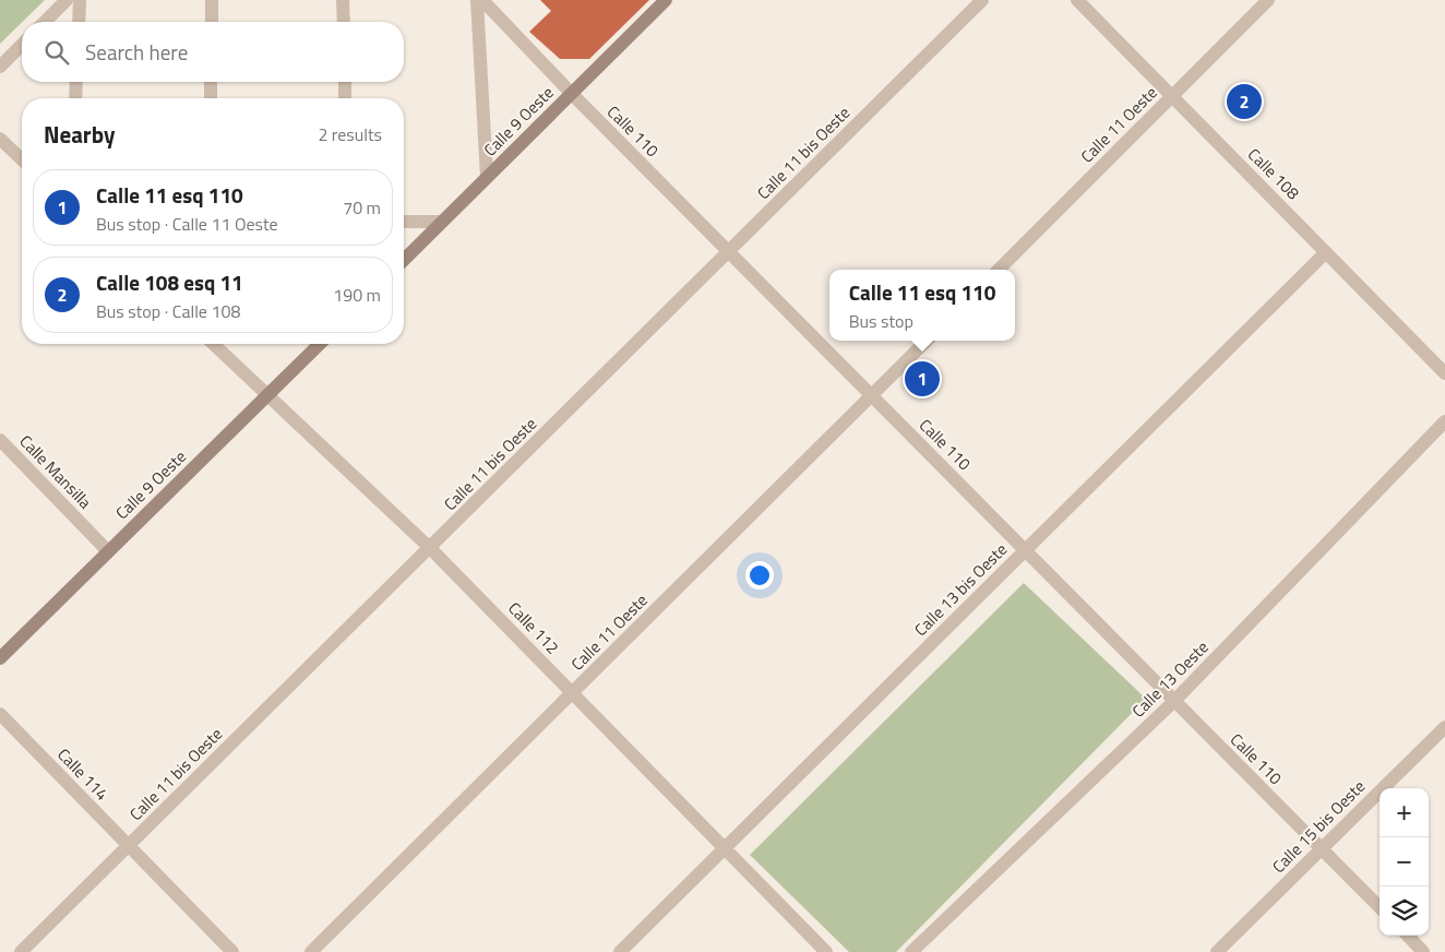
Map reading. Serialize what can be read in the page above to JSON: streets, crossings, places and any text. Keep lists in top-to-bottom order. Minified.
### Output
{"streets":{"main road":["Calle 9 Oeste"],"street":["Calle 11 Oeste","Calle 110","Calle 11 bis Oeste","Calle 108","Calle Mansilla","Calle 13 bis Oeste","Calle 112","Calle 13 Oeste","Calle 114","Calle 15 bis Oeste"]},"crossings":[["Calle 9 Oeste","Calle 110"],["Calle 9 Oeste","Calle Mansilla"],["Calle 9 Oeste","Calle 112"],["Calle 11 Oeste","Calle 110"],["Calle 11 Oeste","Calle 108"],["Calle 11 Oeste","Calle 112"],["Calle 110","Calle 11 bis Oeste"],["Calle 110","Calle 13 bis Oeste"],["Calle 110","Calle 13 Oeste"],["Calle 110","Calle 15 bis Oeste"],["Calle 11 bis Oeste","Calle 112"],["Calle 11 bis Oeste","Calle 114"],["Calle 108","Calle 13 bis Oeste"],["Calle 13 bis Oeste","Calle 112"]],"page":{"search":"Search here","pins":["2","1"],"heading":["Nearby","2 results"],"list":[{"mark":"1","name":"Calle 11 esq 110","note":"Bus stop · Calle 11 Oeste","value":"70 m"},{"mark":"2","name":"Calle 108 esq 11","note":"Bus stop · Calle 108","value":"190 m"}],"popup":["Calle 11 esq 110","Bus stop"],"map_buttons":["+","−"]}}
